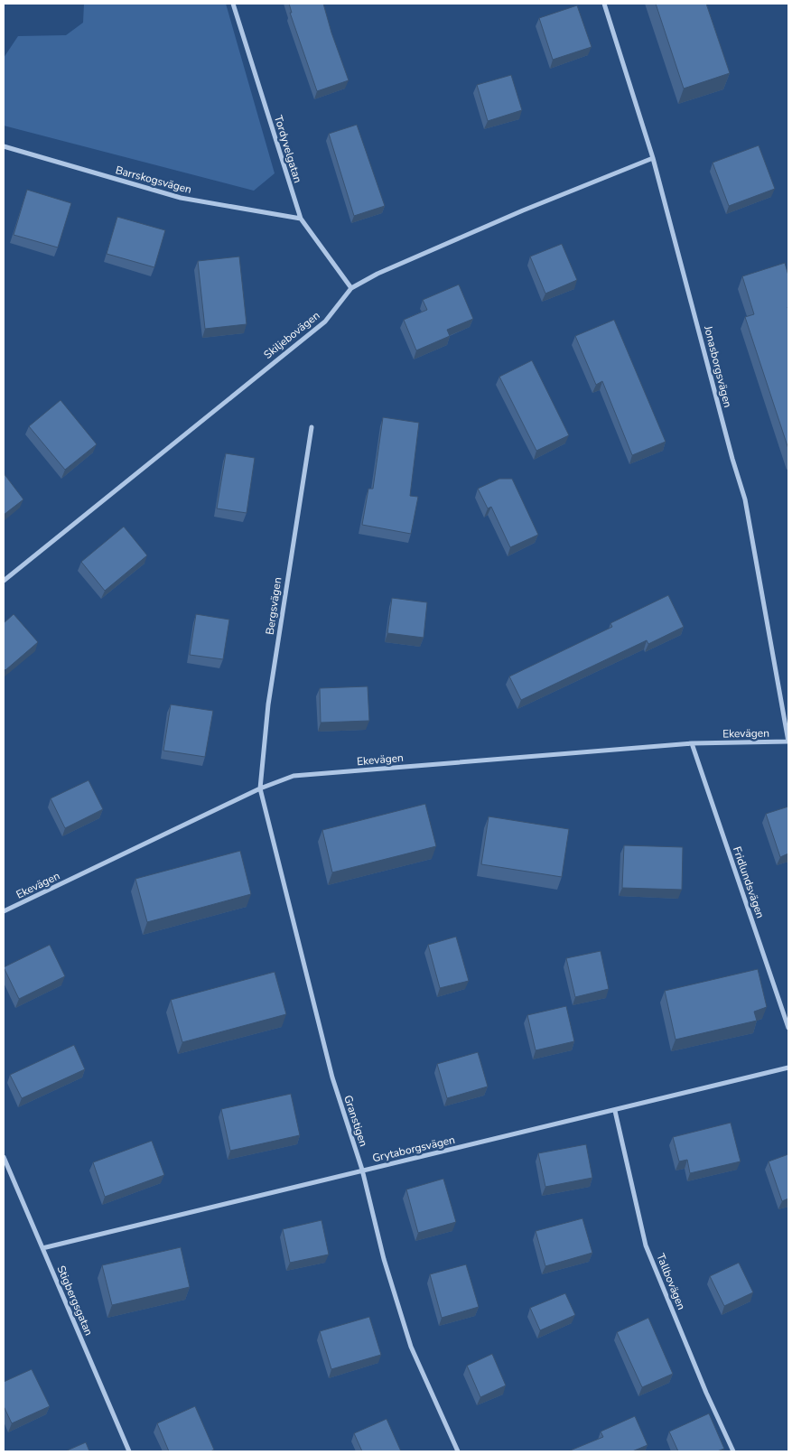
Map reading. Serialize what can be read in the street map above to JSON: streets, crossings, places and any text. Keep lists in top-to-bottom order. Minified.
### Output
{"streets":{"street":["Tordyvelgatan","Barrskogsvägen","Skiljebovägen","Jonasborgsvägen","Bergsvägen","Ekevägen","Fridlundsvägen","Granstigen","Grytaborgsvägen","Tallbovägen","Stigbergsgatan"]},"crossings":[["Tordyvelgatan","Barrskogsvägen"],["Tordyvelgatan","Skiljebovägen"],["Skiljebovägen","Jonasborgsvägen"],["Jonasborgsvägen","Ekevägen"],["Bergsvägen","Ekevägen"],["Bergsvägen","Granstigen"],["Ekevägen","Fridlundsvägen"],["Ekevägen","Granstigen"],["Granstigen","Grytaborgsvägen"],["Grytaborgsvägen","Tallbovägen"],["Grytaborgsvägen","Stigbergsgatan"]]}
